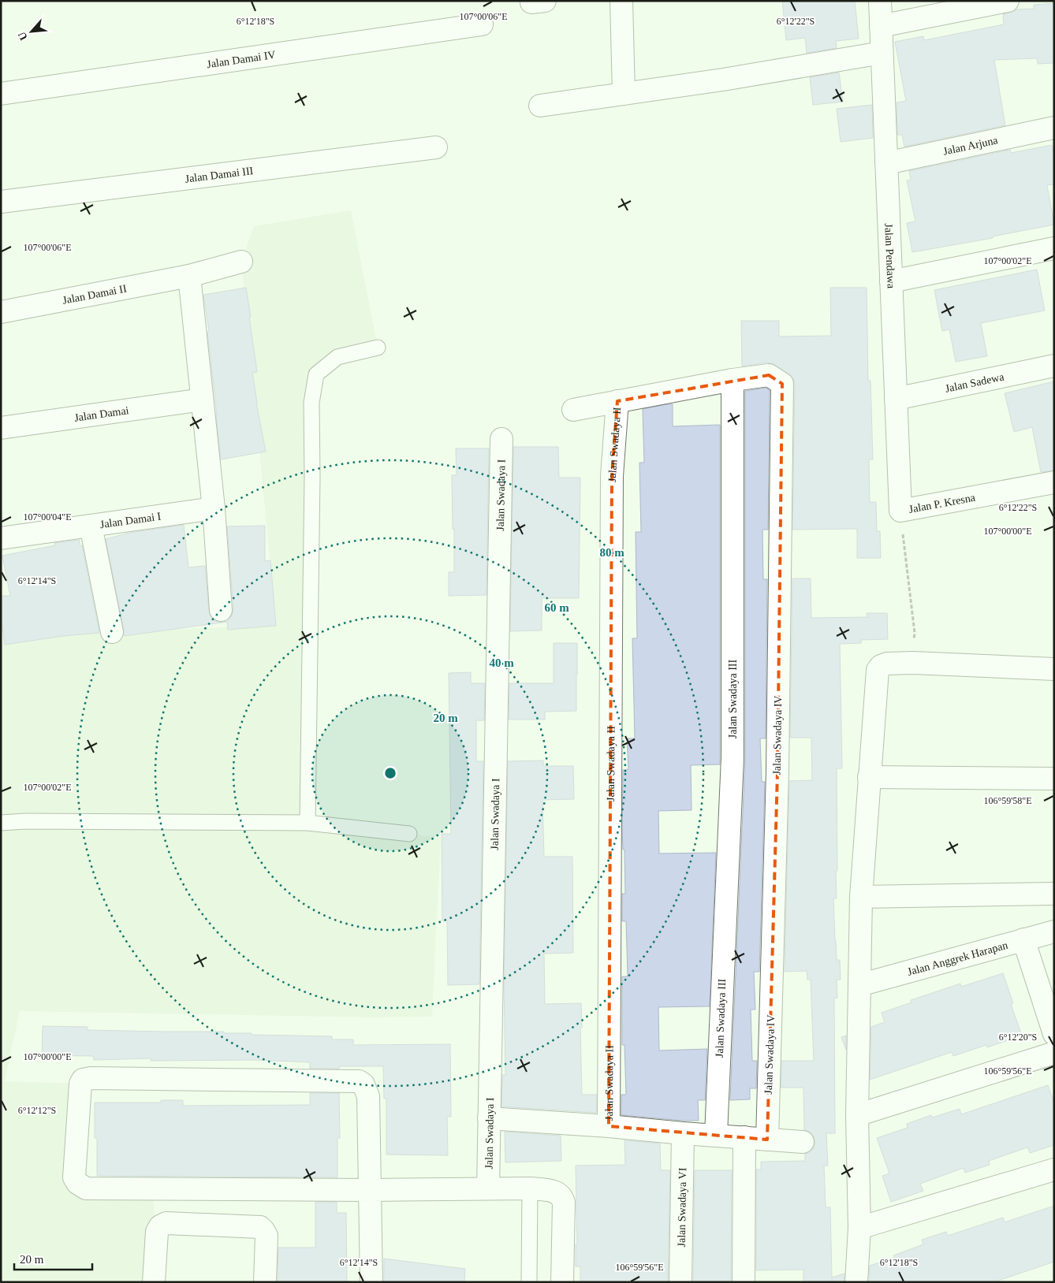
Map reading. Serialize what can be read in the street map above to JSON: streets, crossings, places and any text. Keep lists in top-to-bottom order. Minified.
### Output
{"streets":{"street":["Jalan Damai IV","Jalan Arjuna","Jalan Damai III","Jalan Pendawa","Jalan Damai II","Jalan Sadewa","Jalan Damai","Jalan Swadaya II","Jalan Swadaya I","Jalan P. Kresna","Jalan Damai I","Jalan Swadaya III","Jalan Swadaya IV","Jalan Anggrek Harapan","Jalan Swadaya VI"]},"crossings":[["Jalan Arjuna","Jalan Pendawa"],["Jalan Pendawa","Jalan Sadewa"],["Jalan Pendawa","Jalan P. Kresna"],["Jalan Swadaya III","Jalan Swadaya IV"]],"scale_bar":"20 m","north":"bottom left","coordinates":["107°00'06\"E","6°12'18\"S","6°12'22\"S","107°00'02\"E","107°00'04\"E","107°00'00\"E","6°12'14\"S","106°59'58\"E","6°12'20\"S","106°59'56\"E","6°12'12\"S"],"rings":["80 m","60 m","40 m","20 m"]}
